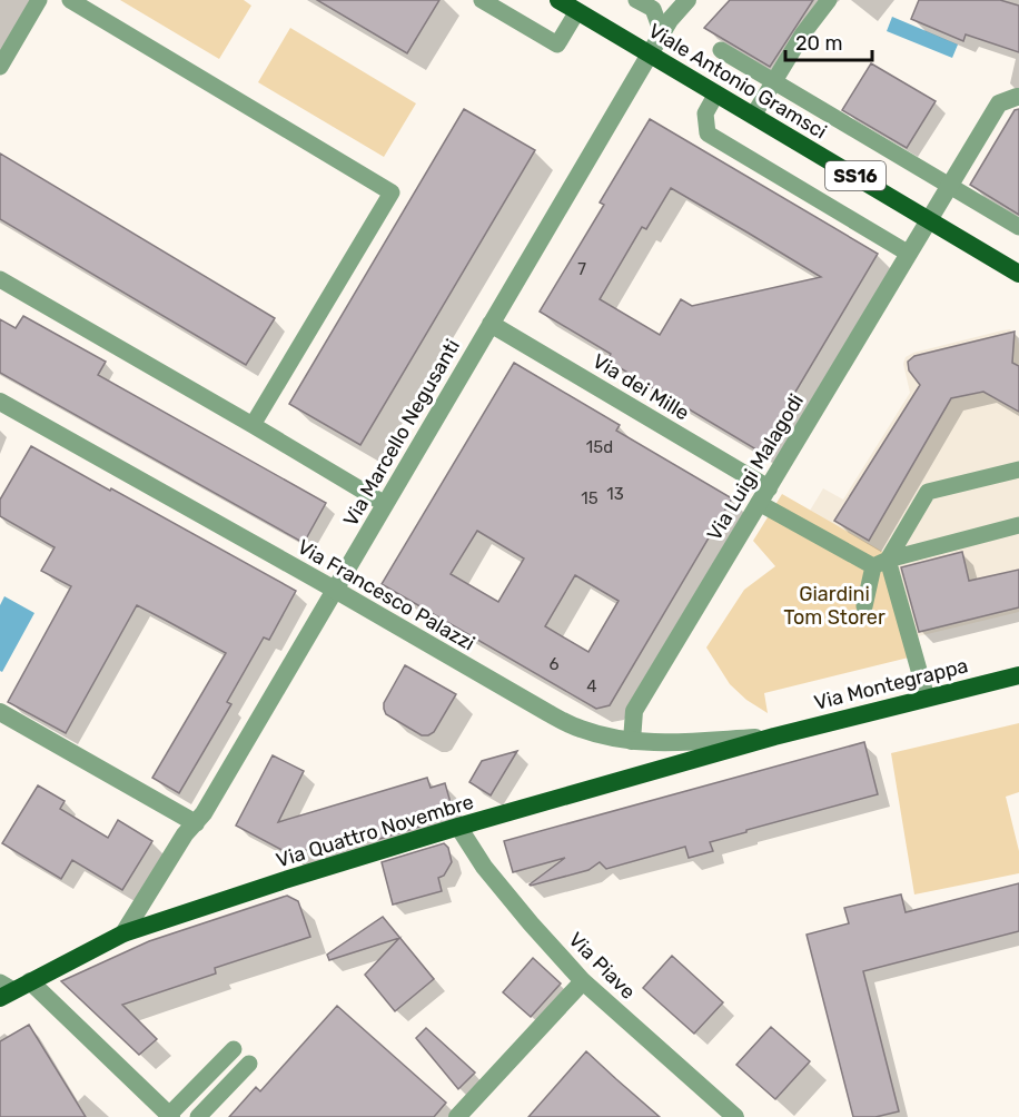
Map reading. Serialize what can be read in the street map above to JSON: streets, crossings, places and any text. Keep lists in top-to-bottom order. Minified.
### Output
{"streets":{"main road":["Viale Antonio Gramsci","SS16","Via Montegrappa","Via Quattro Novembre"],"street":["Via dei Mille","Via Marcello Negusanti","Via Luigi Malagodi","Via Francesco Palazzi","Via Piave"]},"crossings":[["Viale Antonio Gramsci","Via Marcello Negusanti"],["Viale Antonio Gramsci","Via Luigi Malagodi"],["Via dei Mille","Via Marcello Negusanti"],["Via dei Mille","Via Luigi Malagodi"],["Via Marcello Negusanti","Via Francesco Palazzi"],["Via Marcello Negusanti","Via Quattro Novembre"],["Via Luigi Malagodi","Via Francesco Palazzi"],["Via Francesco Palazzi","Via Montegrappa"],["Via Francesco Palazzi","Via Quattro Novembre"],["Via Montegrappa","Via Quattro Novembre"],["Via Quattro Novembre","Via Piave"]],"parks":["Giardini Tom Storer"],"house_numbers":["7","15d","13","15","6","4"],"scale_bar":"20 m"}
